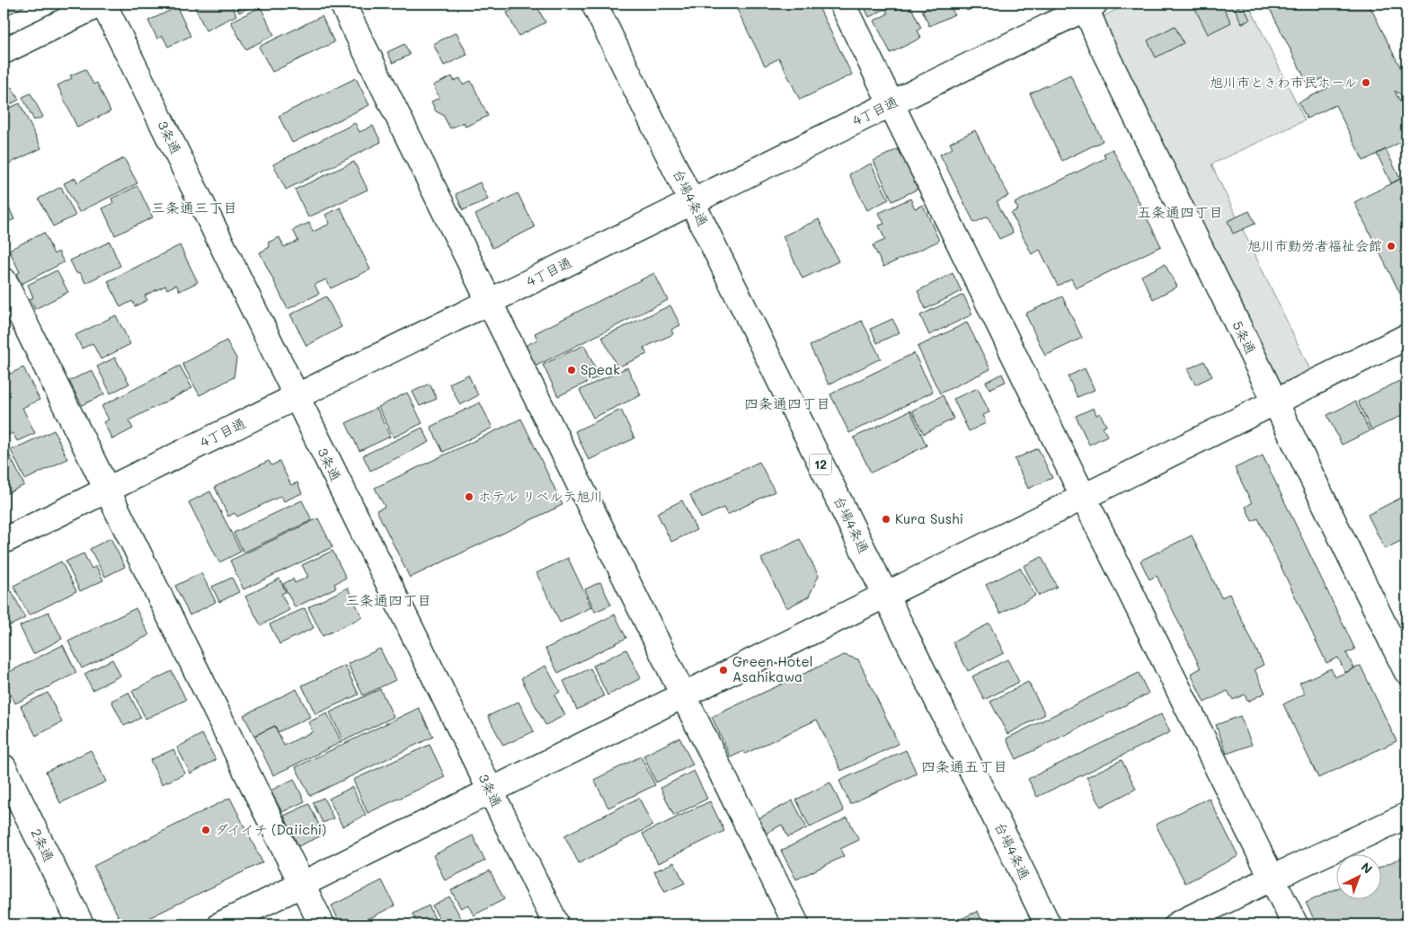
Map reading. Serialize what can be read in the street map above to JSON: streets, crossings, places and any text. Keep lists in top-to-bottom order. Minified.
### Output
{"streets":{"main road":["4丁目通","3条通","台場4条通","5条通","12","2条通"]},"crossings":[["4丁目通","3条通"],["4丁目通","台場4条通"],["4丁目通","5条通"]],"districts":["三条通三丁目","五条通四丁目","四条通四丁目","三条通四丁目","四条通五丁目"],"places":["旭川市ときわ市民ホール","旭川市勤労者福祉会館","Speak","ホテル リベルテ旭川","Kura Sushi","Green Hotel Asahikawa","ダイイチ (Daiichi)"],"north":"top right"}
